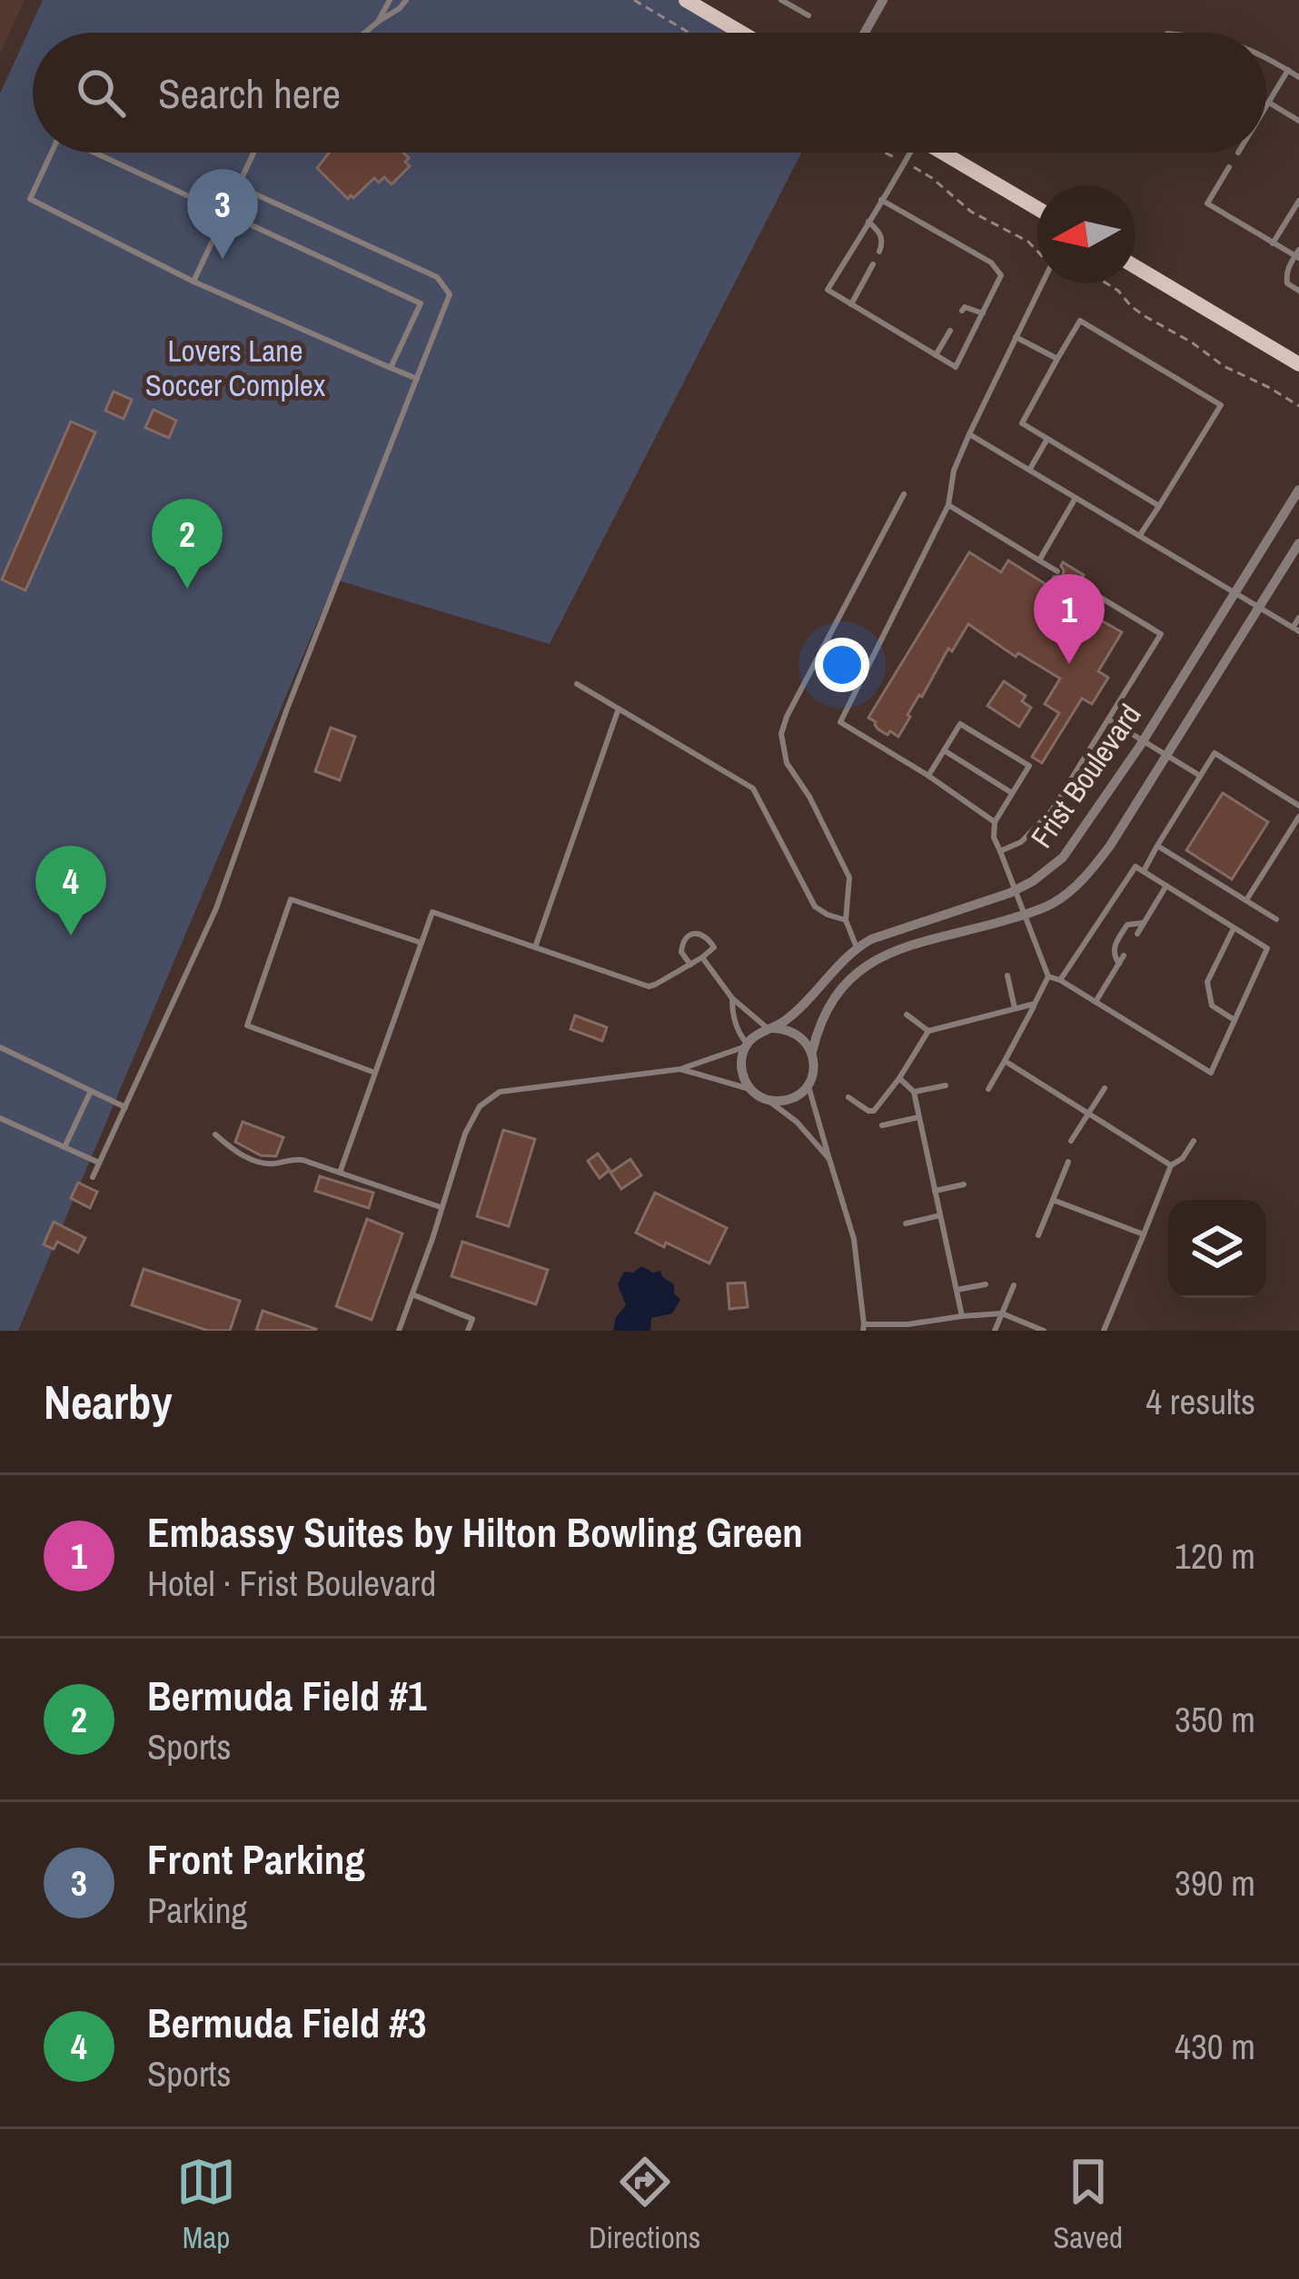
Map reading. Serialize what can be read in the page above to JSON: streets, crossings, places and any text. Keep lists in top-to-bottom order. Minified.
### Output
{"streets":{"street":["Frist Boulevard"]},"parks":["Lovers Lane Soccer Complex"],"north":"left","page":{"search":"Search here","pins":["3","2","1","4"],"heading":["Nearby","4 results"],"list":[{"mark":"1","name":"Embassy Suites by Hilton Bowling Green","note":"Hotel · Frist Boulevard","value":"120 m"},{"mark":"2","name":"Bermuda Field #1","note":"Sports","value":"350 m"},{"mark":"3","name":"Front Parking","note":"Parking","value":"390 m"},{"mark":"4","name":"Bermuda Field #3","note":"Sports","value":"430 m"}],"nav":["Map","Directions","Saved"]}}
